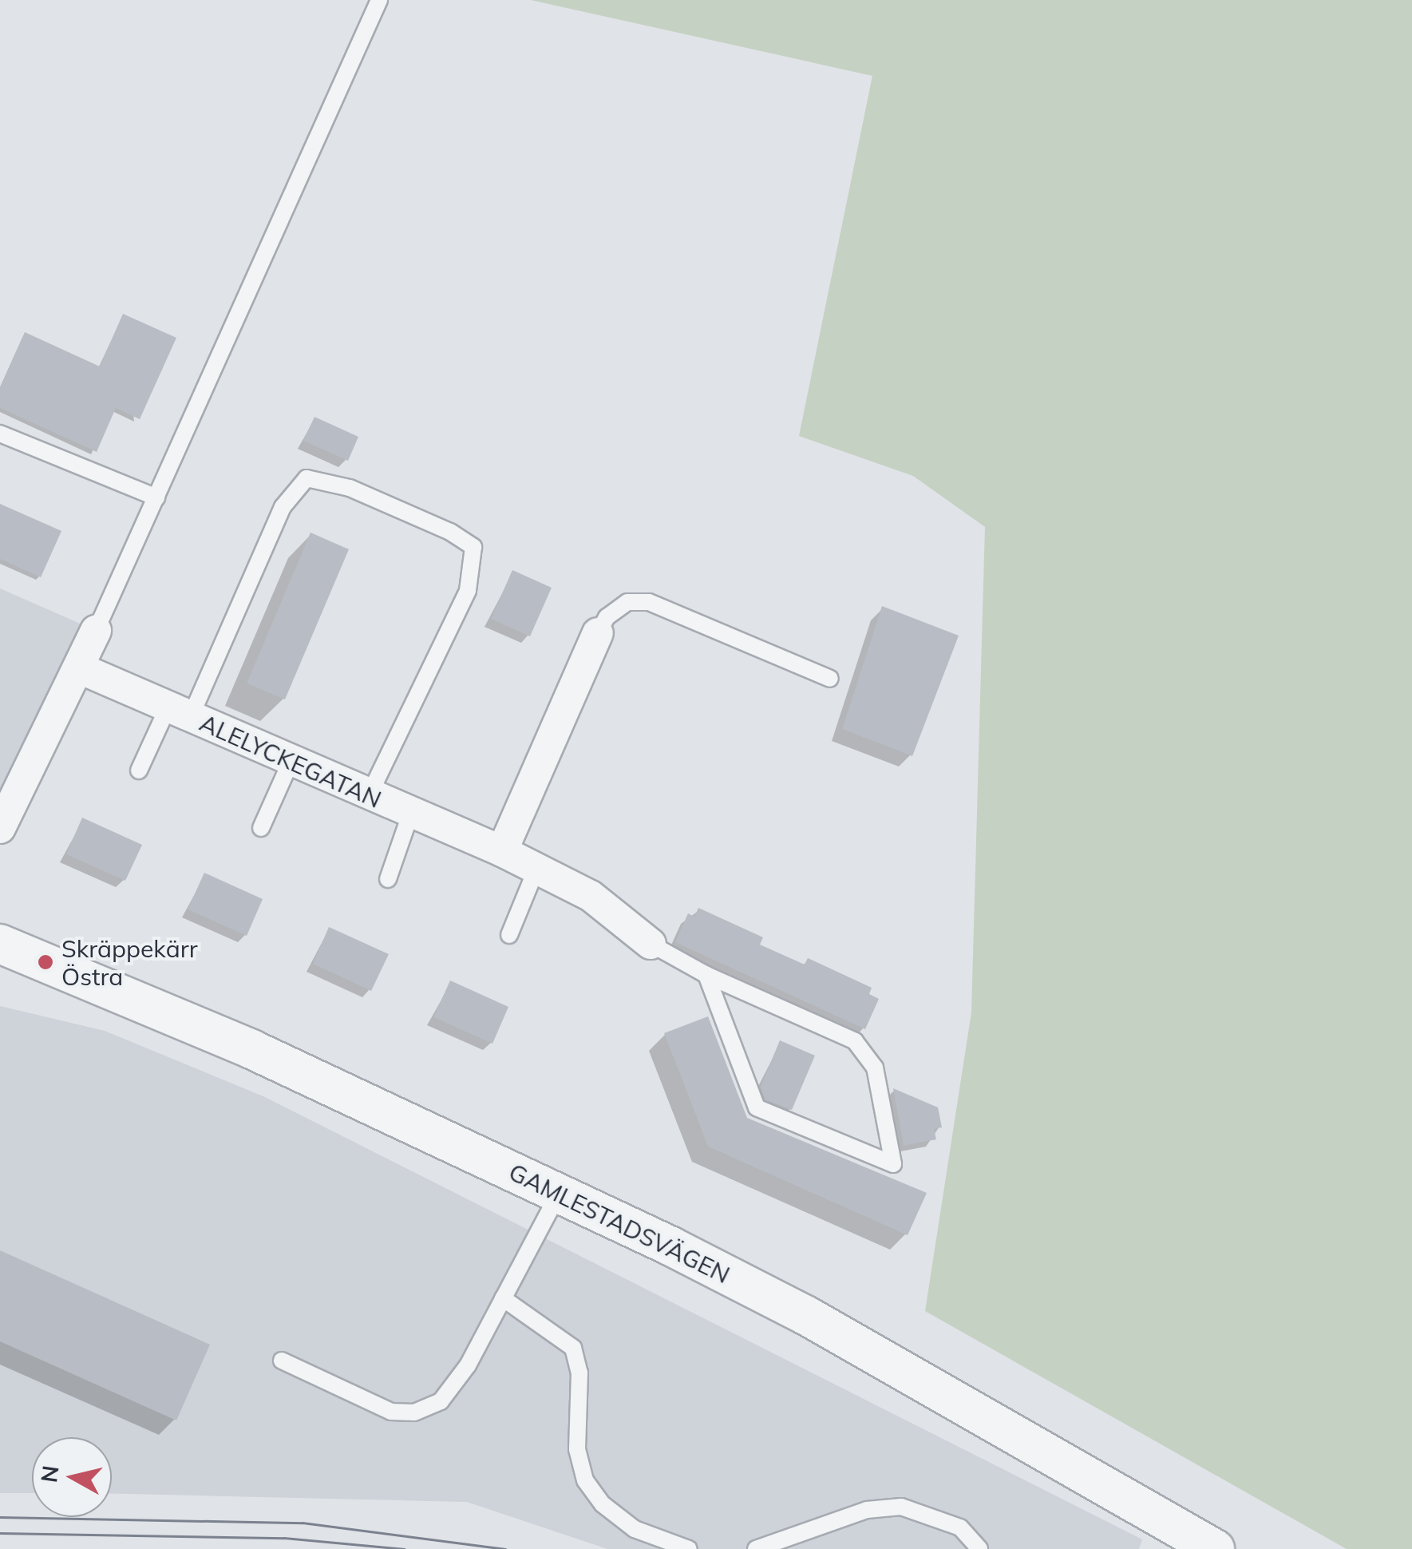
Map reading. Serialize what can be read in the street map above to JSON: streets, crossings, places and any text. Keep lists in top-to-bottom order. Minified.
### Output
{"streets":{"street":["ALELYCKEGATAN","GAMLESTADSVÄGEN"]},"places":["Skräppekärr Östra"],"north":"left"}
